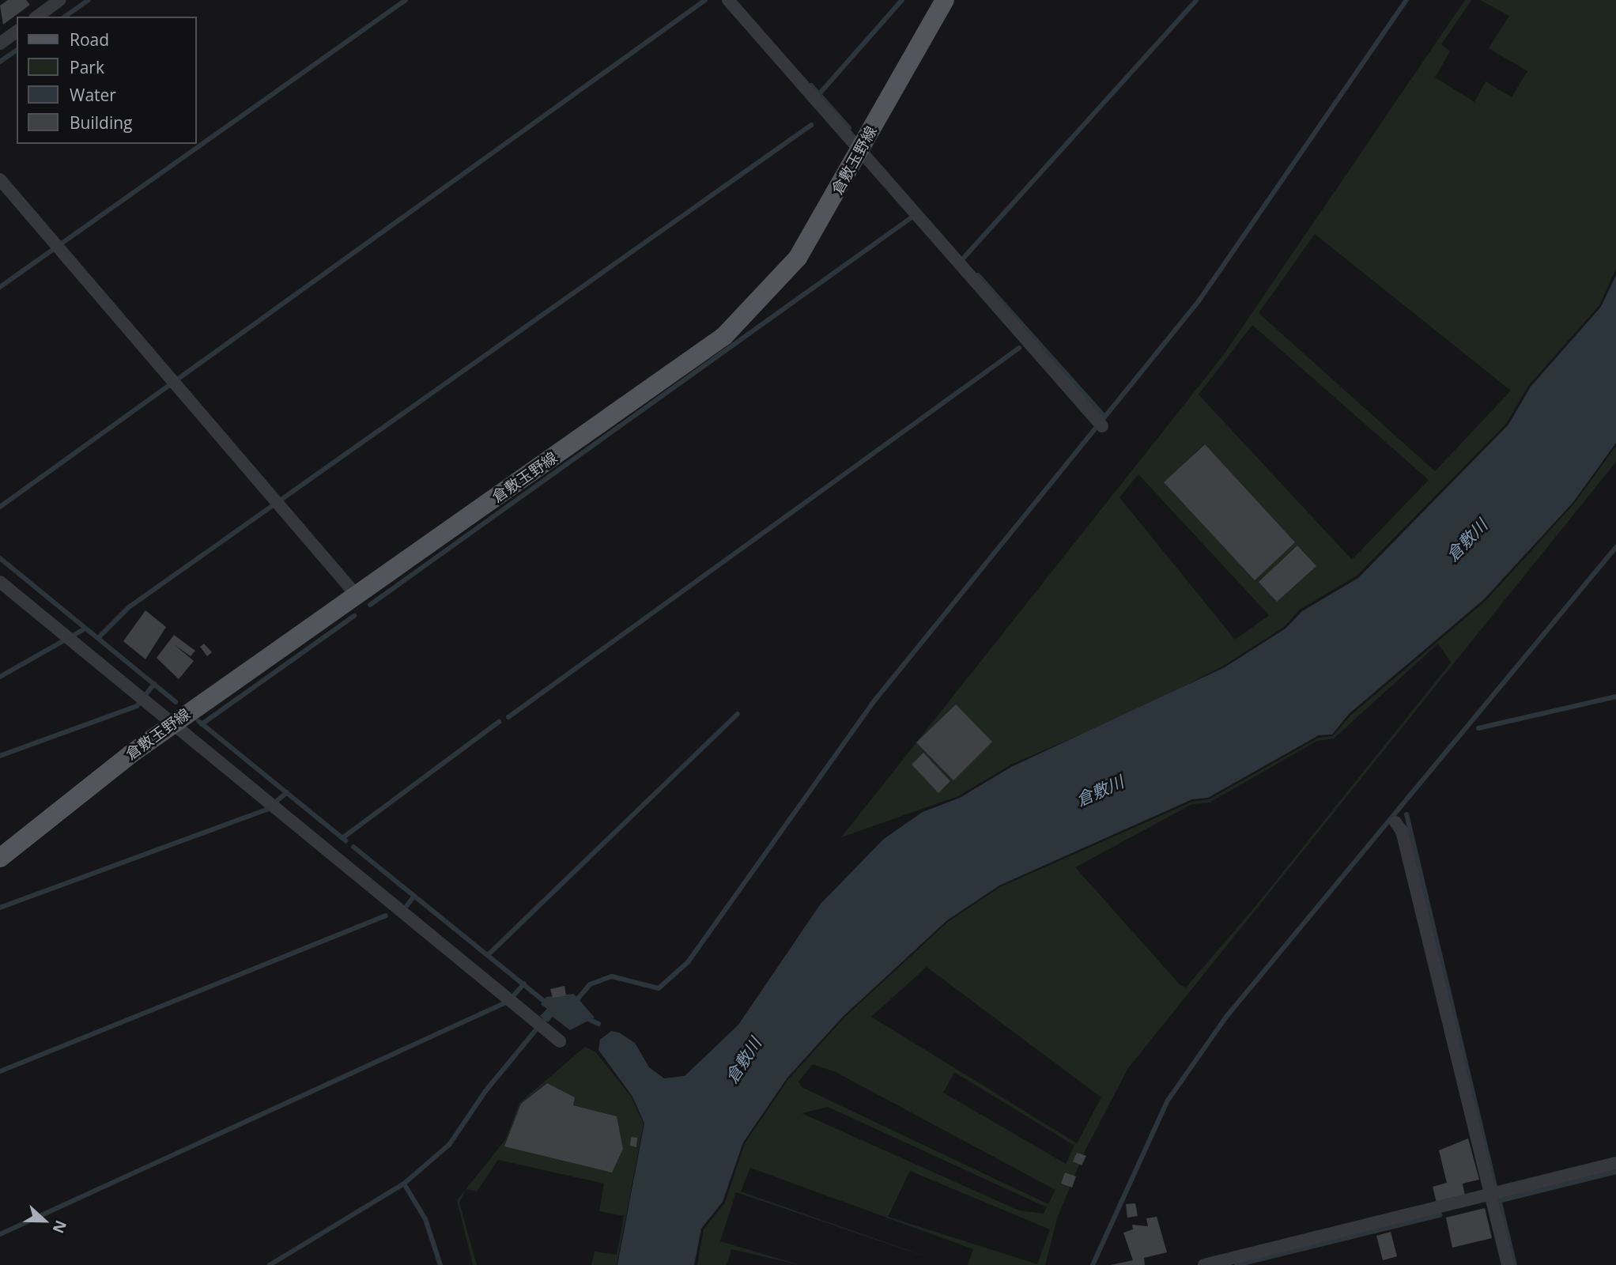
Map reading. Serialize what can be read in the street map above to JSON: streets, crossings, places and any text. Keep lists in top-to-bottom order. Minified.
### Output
{"streets":{"main road":["倉敷玉野線"]},"water":["倉敷川"],"legend":["Road","Park","Water","Building"],"north":"right"}
